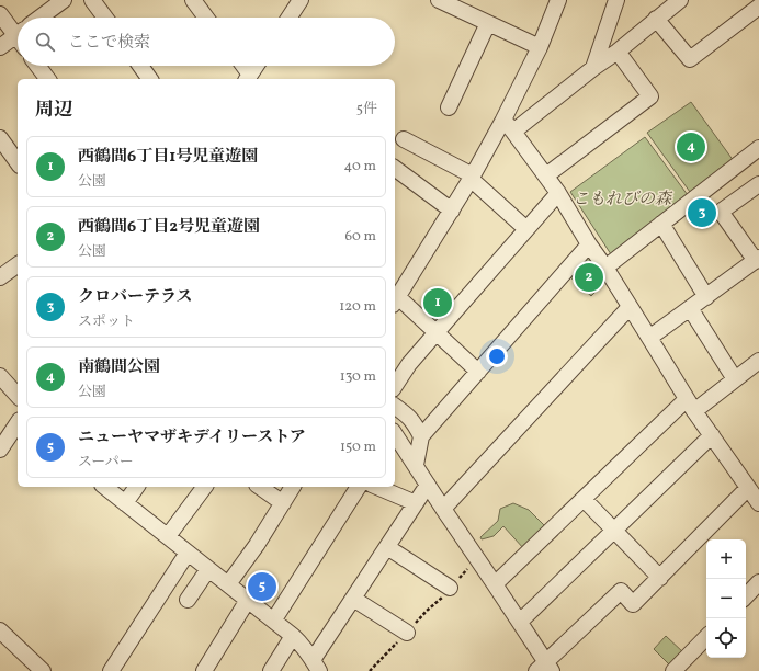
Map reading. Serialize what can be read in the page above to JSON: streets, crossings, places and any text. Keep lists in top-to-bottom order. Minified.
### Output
{"parks":["こもれびの森"],"page":{"search":"ここで検索","heading":["周辺","5件"],"pins":["4","3","2","1","5"],"list":[{"mark":"1","name":"西鶴間6丁目1号児童遊園","note":"公園","value":"40 m"},{"mark":"2","name":"西鶴間6丁目2号児童遊園","note":"公園","value":"60 m"},{"mark":"3","name":"クロバーテラス","note":"スポット","value":"120 m"},{"mark":"4","name":"南鶴間公園","note":"公園","value":"130 m"},{"mark":"5","name":"ニューヤマザキデイリーストア","note":"スーパー","value":"150 m"}],"map_buttons":["+","−"]}}
